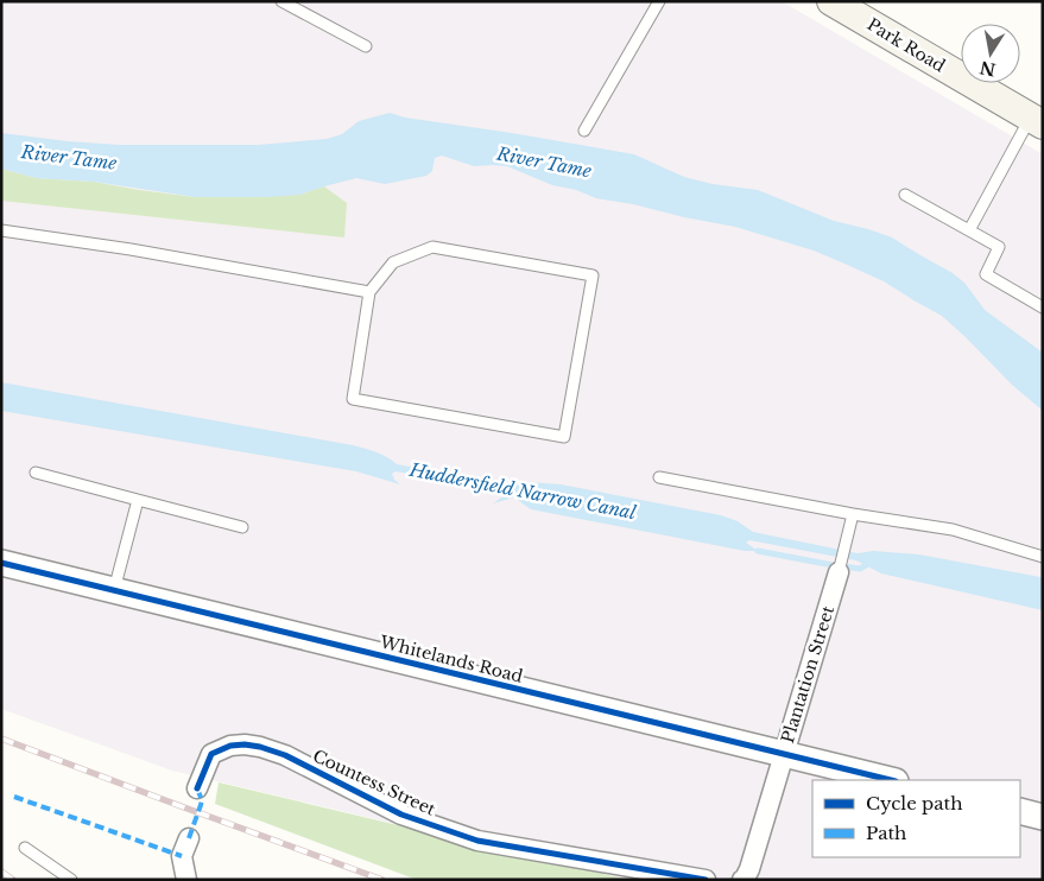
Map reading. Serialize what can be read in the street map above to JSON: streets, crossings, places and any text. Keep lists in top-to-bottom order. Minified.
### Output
{"streets":{"main road":["Park Road"],"street":["Whitelands Road","Plantation Street","Countess Street"]},"crossings":[["Whitelands Road","Plantation Street"]],"water":["River Tame","Huddersfield Narrow Canal"],"legend":["Cycle path","Path"],"north":"bottom"}
